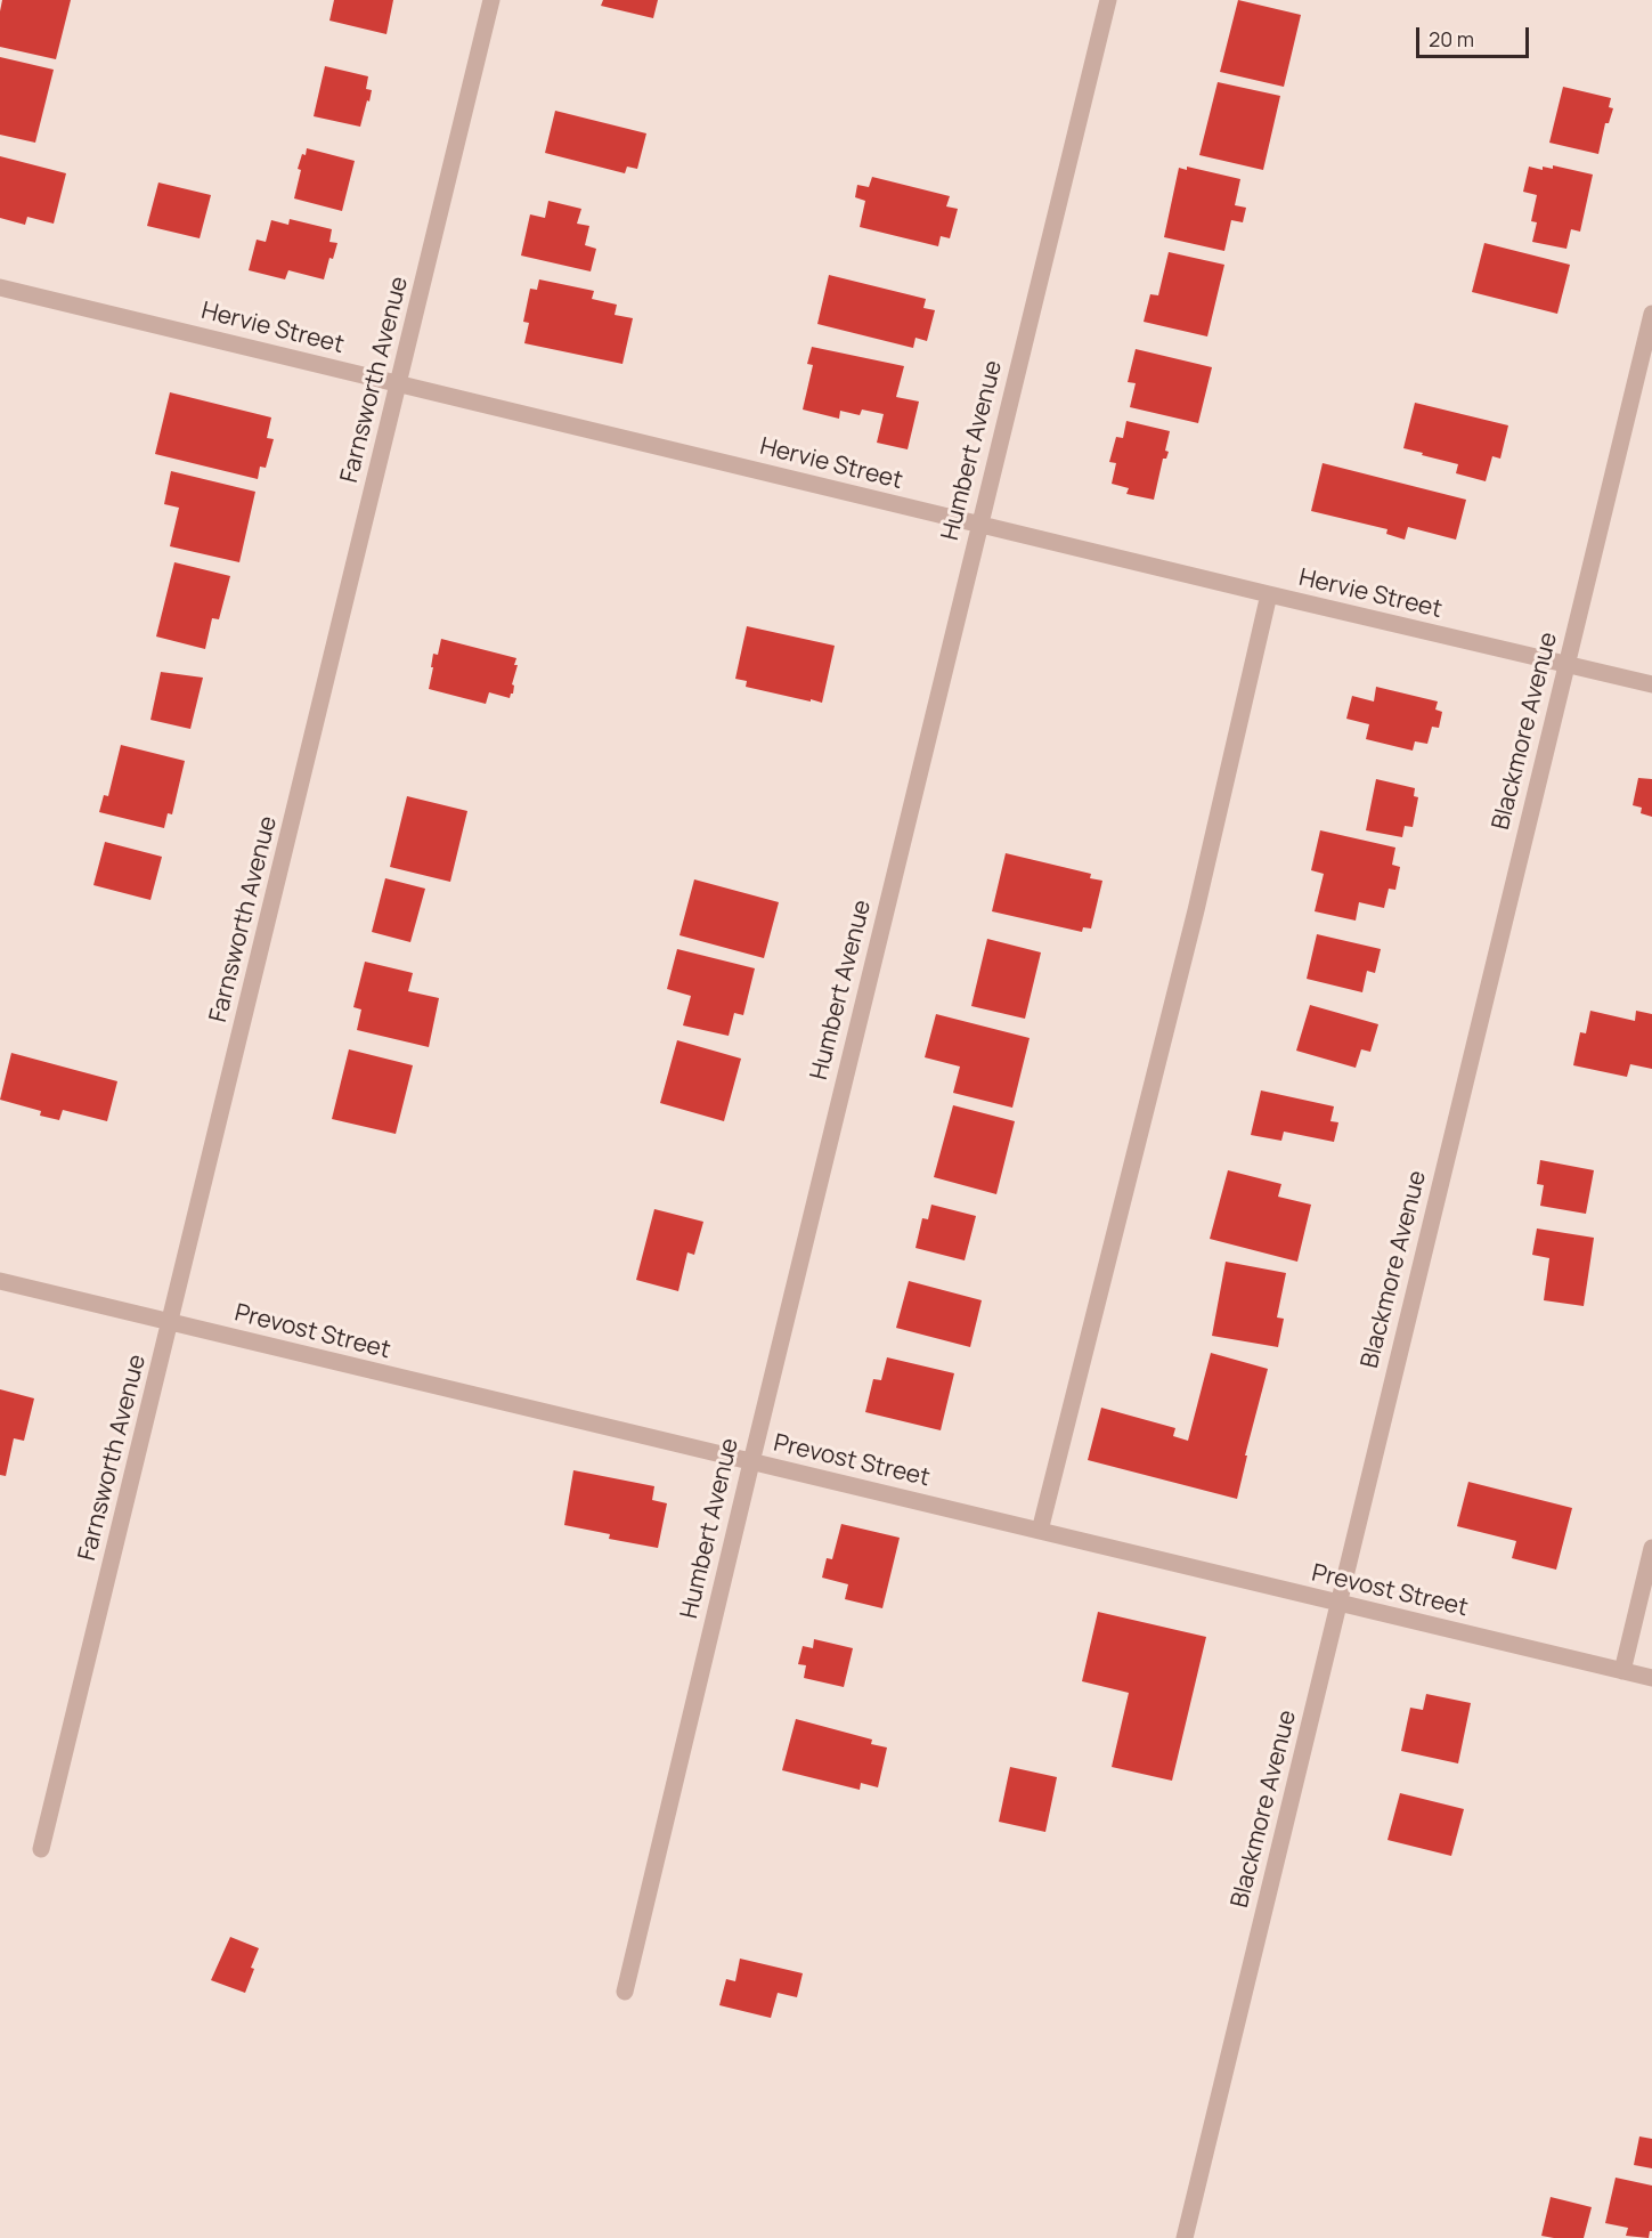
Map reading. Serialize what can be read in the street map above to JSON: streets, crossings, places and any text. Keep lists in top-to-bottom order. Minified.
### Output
{"streets":{"street":["Hervie Street","Farnsworth Avenue","Humbert Avenue","Blackmore Avenue","Prevost Street"]},"crossings":[["Hervie Street","Farnsworth Avenue"],["Hervie Street","Humbert Avenue"],["Hervie Street","Blackmore Avenue"],["Farnsworth Avenue","Prevost Street"],["Humbert Avenue","Prevost Street"],["Blackmore Avenue","Prevost Street"]],"scale_bar":"20 m"}
